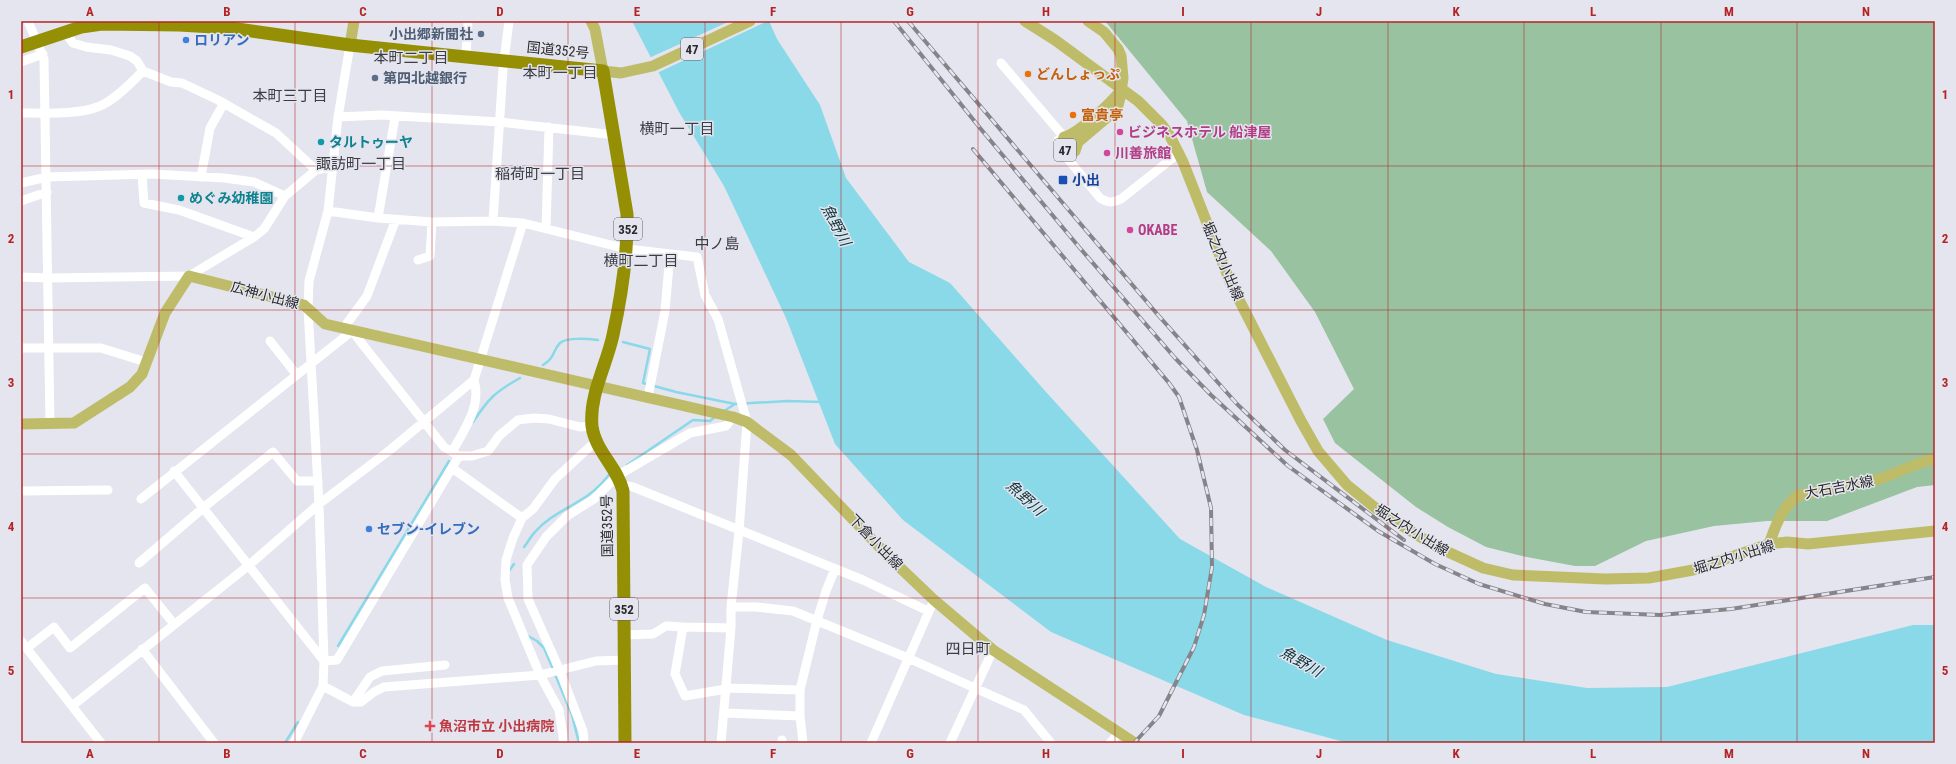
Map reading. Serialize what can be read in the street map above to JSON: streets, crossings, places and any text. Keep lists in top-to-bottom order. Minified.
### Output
{"streets":{"highway":["国道352号","352"],"main road":["47","堀之内小出線","広神小出線","大石吉水線","下倉小出線"]},"crossings":[["47","国道352号"],["47","堀之内小出線"],["国道352号","広神小出線"],["国道352号","下倉小出線"],["堀之内小出線","大石吉水線"],["広神小出線","下倉小出線"]],"districts":["本町二丁目","本町一丁目","本町三丁目","横町一丁目","諏訪町一丁目","稲荷町一丁目","中ノ島","横町二丁目","四日町"],"water":["魚野川"],"places":{"other":["小出郷新聞社","ロリアン","どんしょっぷ","第四北越銀行","富貴亭","ビジネスホテル 船津屋","タルトゥーヤ","川善旅館","めぐみ幼稚園","OKABE","セブン-イレブン"],"transit":["小出"],"health":["魚沼市立 小出病院"]},"grid":{"columns":["A","B","C","D","E","F","G","H","I","J","K","L","M","N"],"rows":["1","2","3","4","5"]}}
